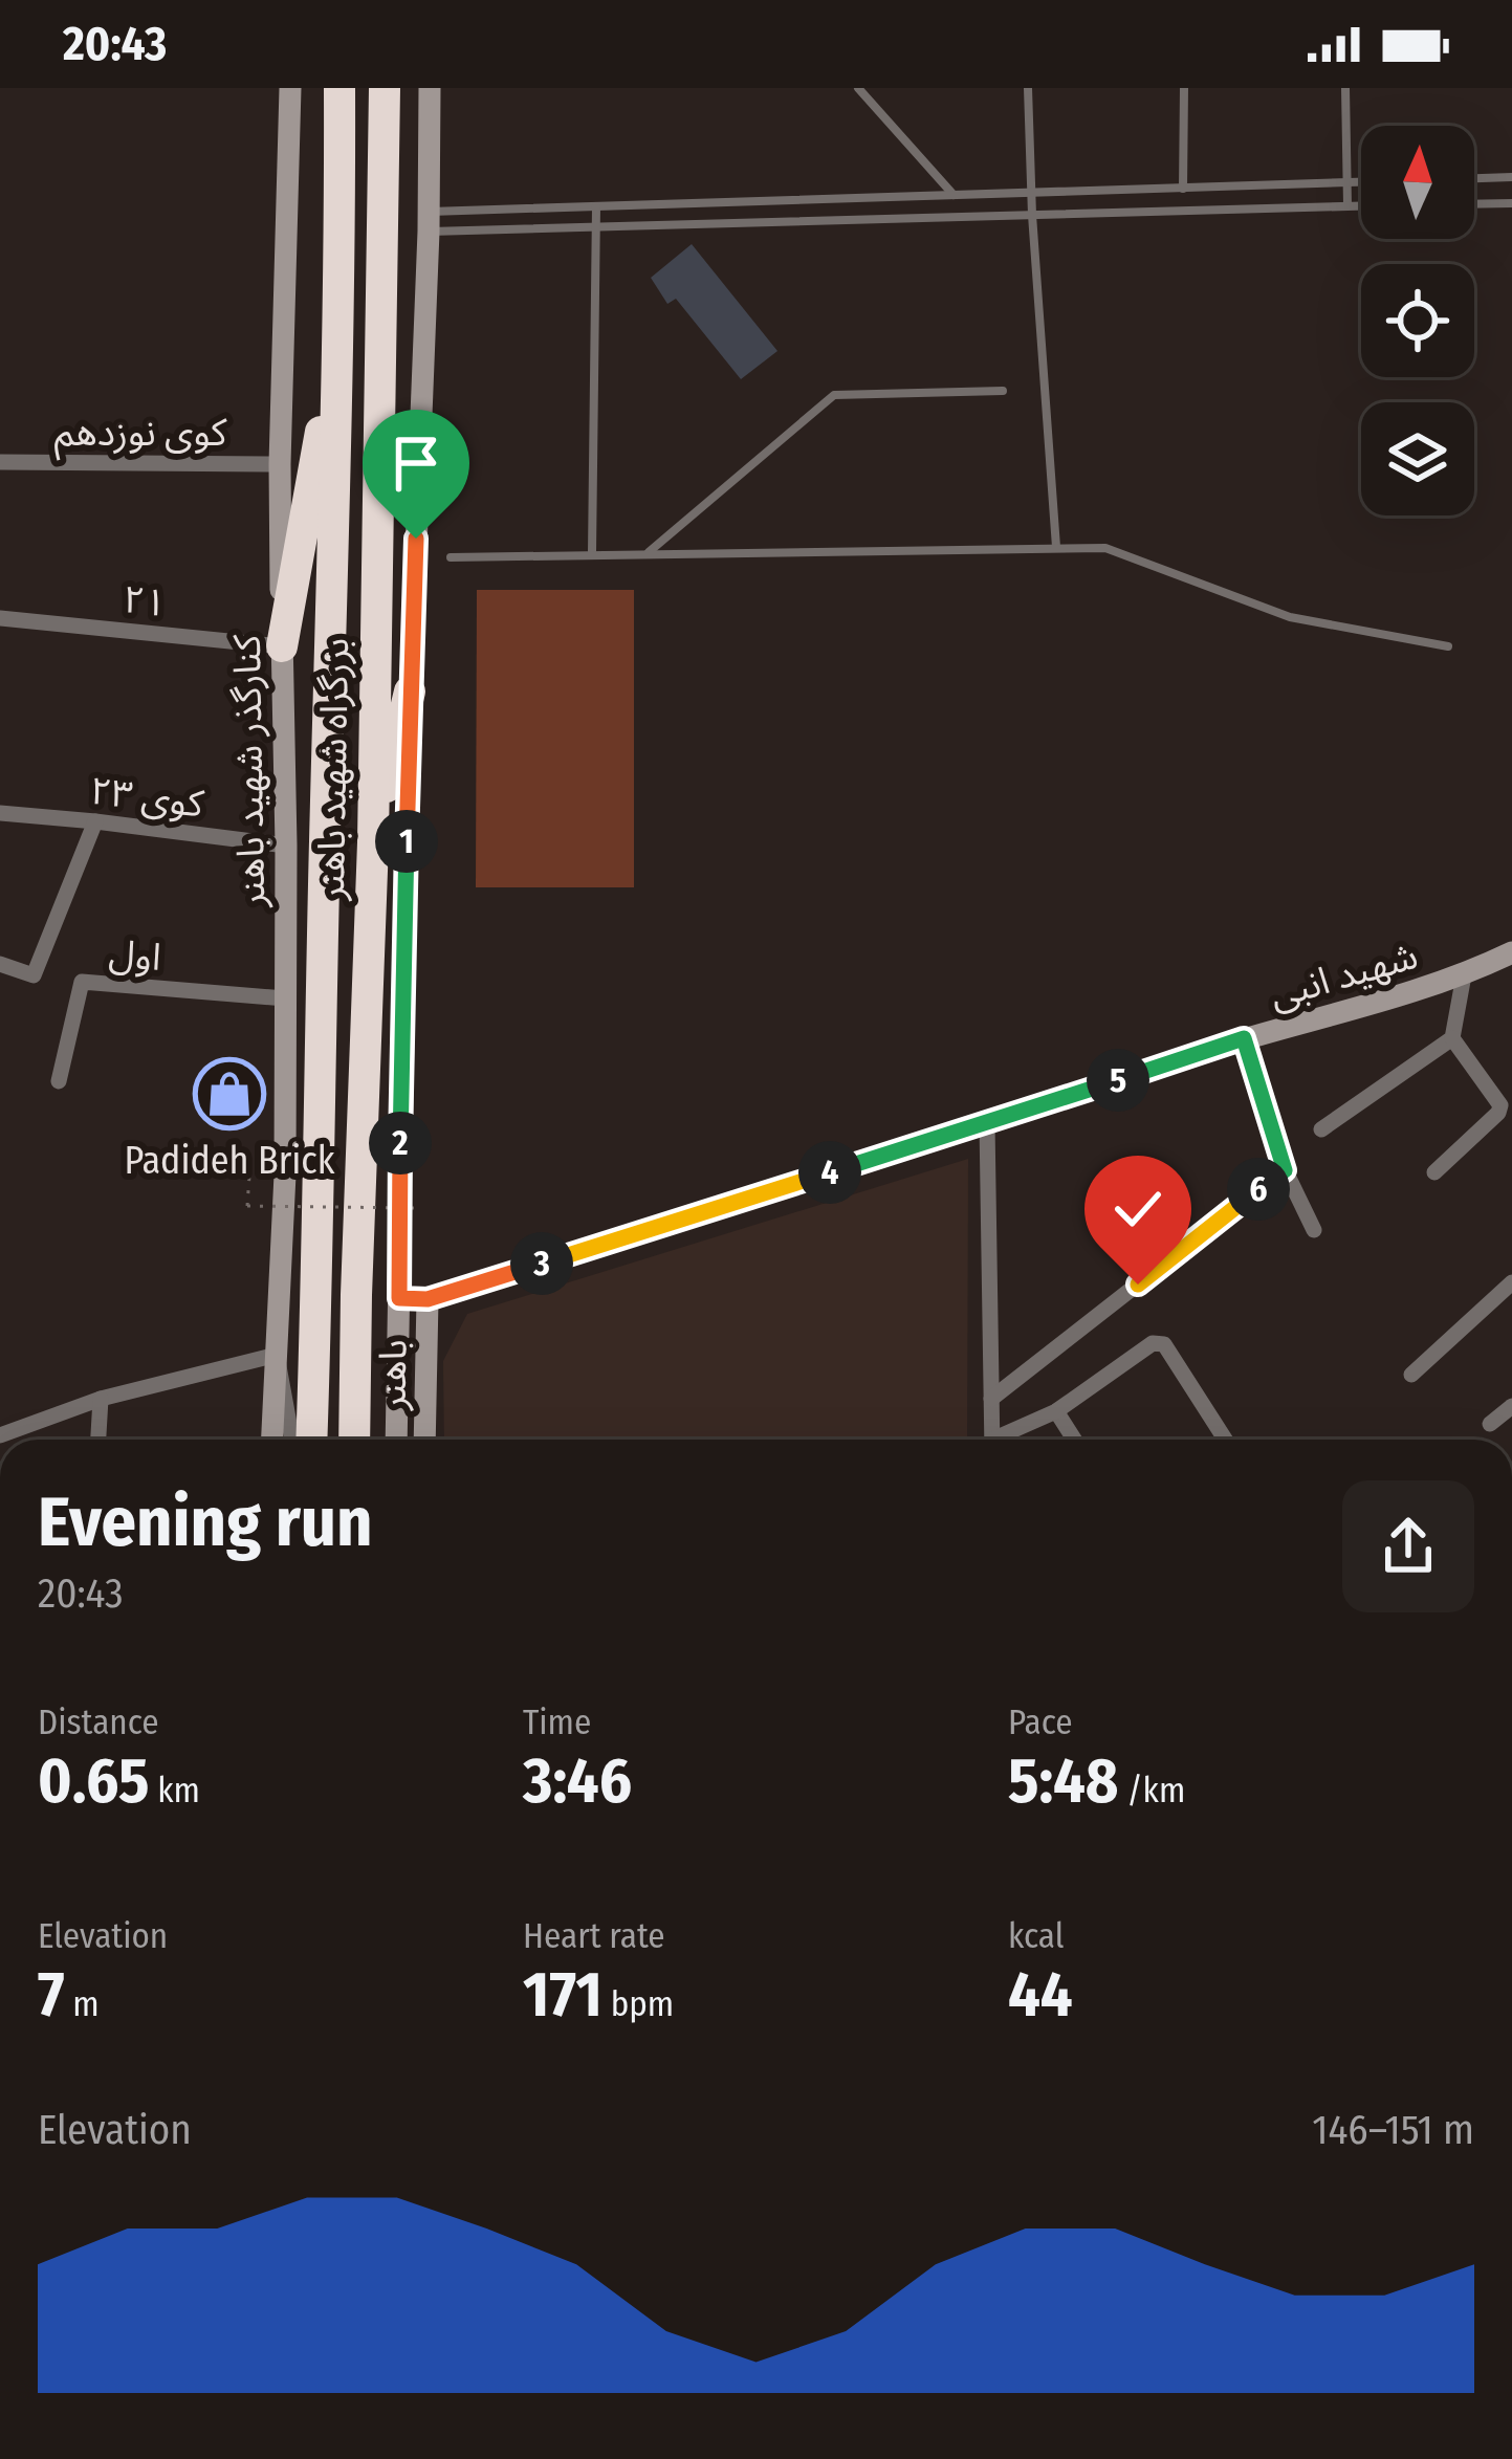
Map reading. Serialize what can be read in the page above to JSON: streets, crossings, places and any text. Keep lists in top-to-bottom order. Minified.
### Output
{"streets":{"highway":["بزرگراه شهید باهنر"],"main road":["کنارگذر شهید باهنر","شهید انبی","باهنر"],"street":["کوی نوزدهم","۲۱","کوی ۲۳","اول"]},"crossings":[["کوی نوزدهم","کنارگذر شهید باهنر"],["۲۱","کنارگذر شهید باهنر"],["کنارگذر شهید باهنر","کوی ۲۳"],["کنارگذر شهید باهنر","اول"],["شهید انبی","باهنر"]],"places":{"shop":["Padideh Brick"]},"north":"top","page":{"status":"20:43","pins":["1","5","2","4","6","3"],"heading":["Evening run","20:43"],"stats":[["Distance","0.65 km"],["Time","3:46"],["Pace","5:48 /km"],["Elevation","7 m"],["Heart rate","171 bpm"],["kcal","44"]],"chart":["Elevation","146–151 m"]}}
